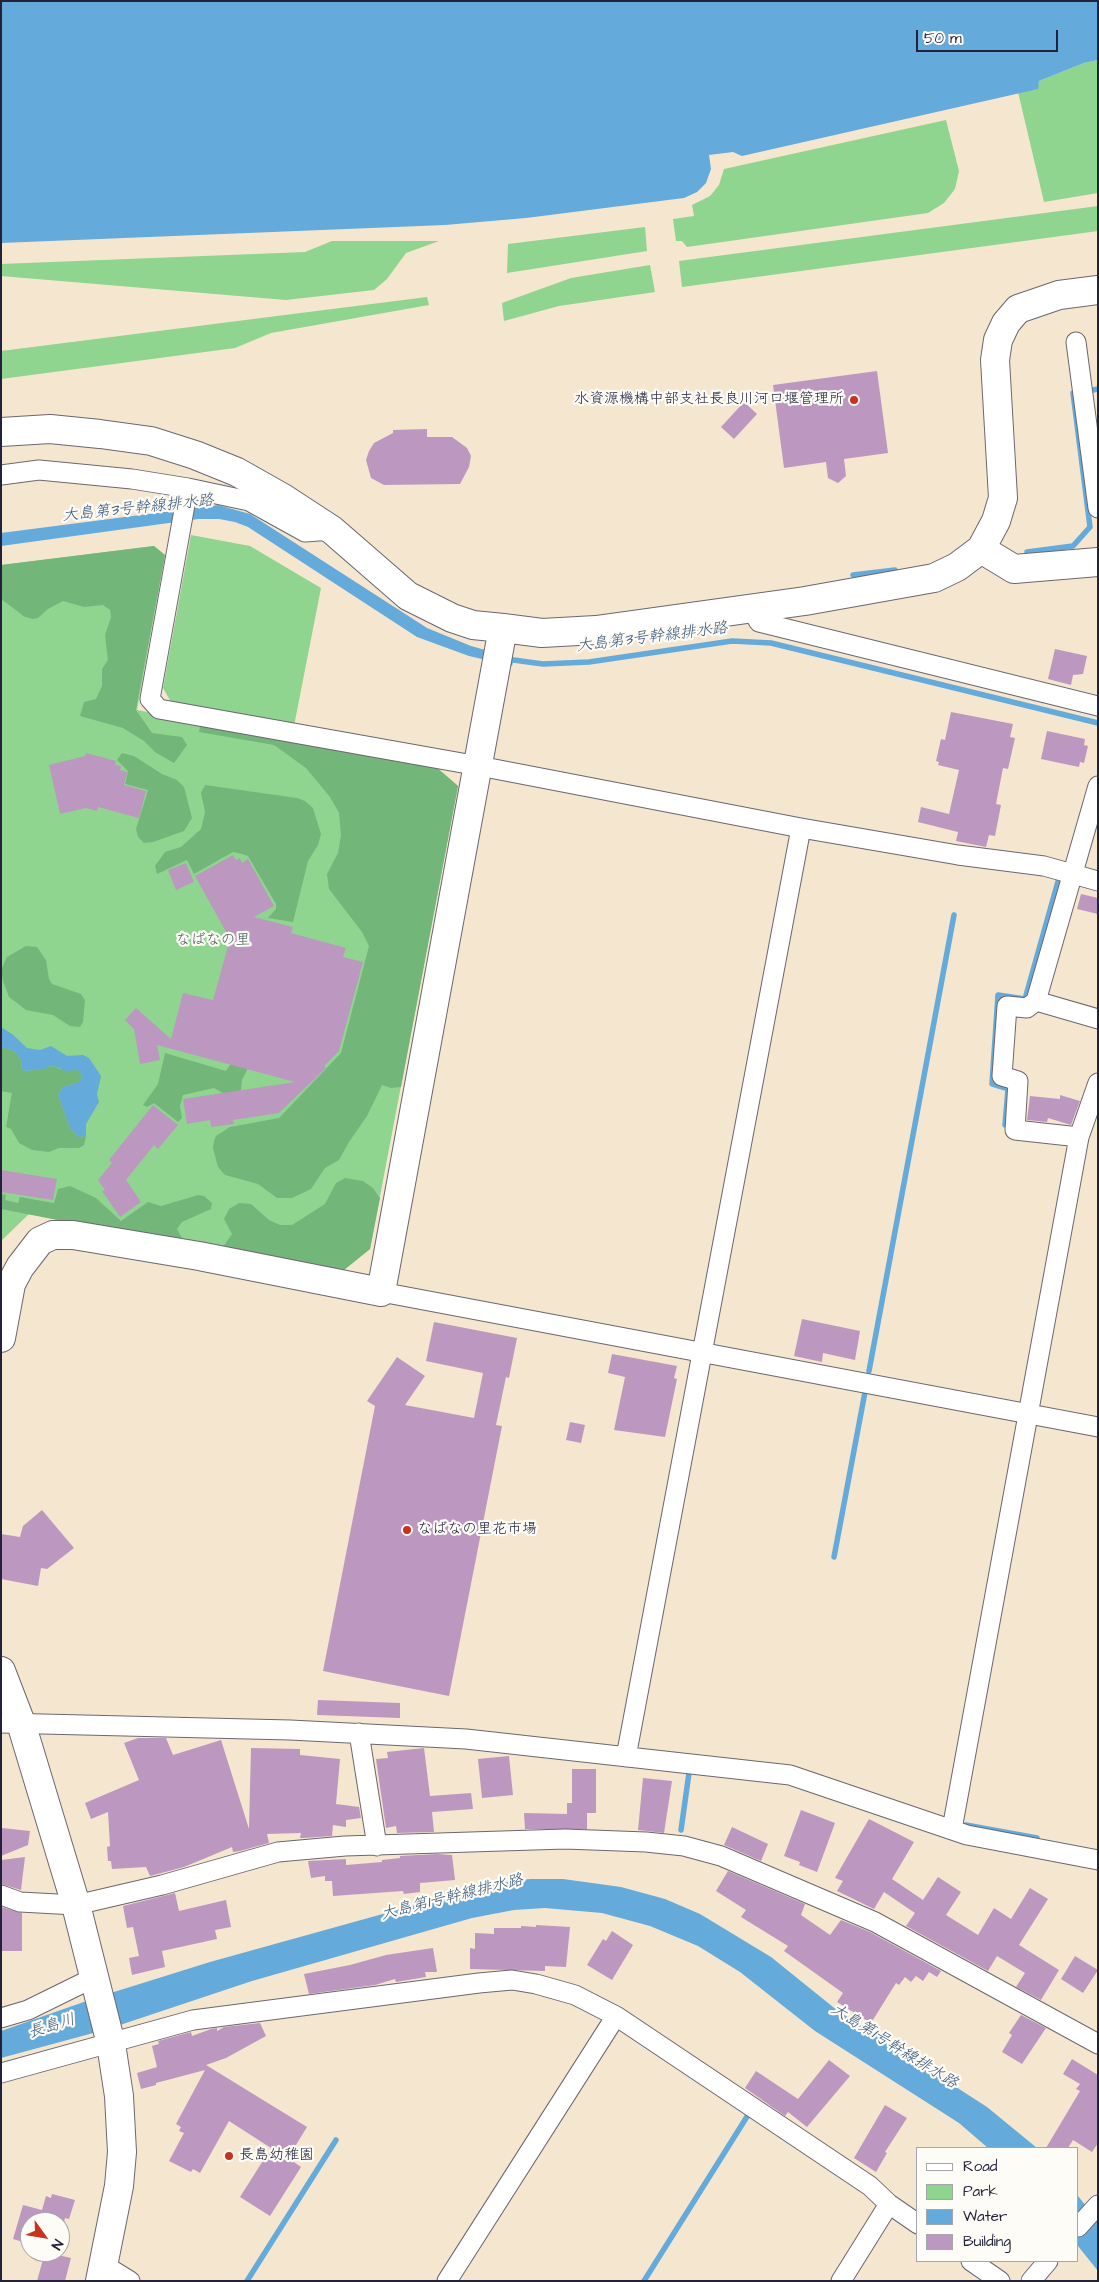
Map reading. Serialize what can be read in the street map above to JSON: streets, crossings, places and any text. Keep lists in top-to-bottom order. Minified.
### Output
{"water":["大島第3号幹線排水路","大島第1号幹線排水路","長島川"],"parks":["なばなの里"],"places":["水資源機構中部支社長良川河口堰管理所","なばなの里花市場","長島幼稚園"],"legend":["Road","Park","Water","Building"],"scale_bar":"50 m","north":"bottom right"}
